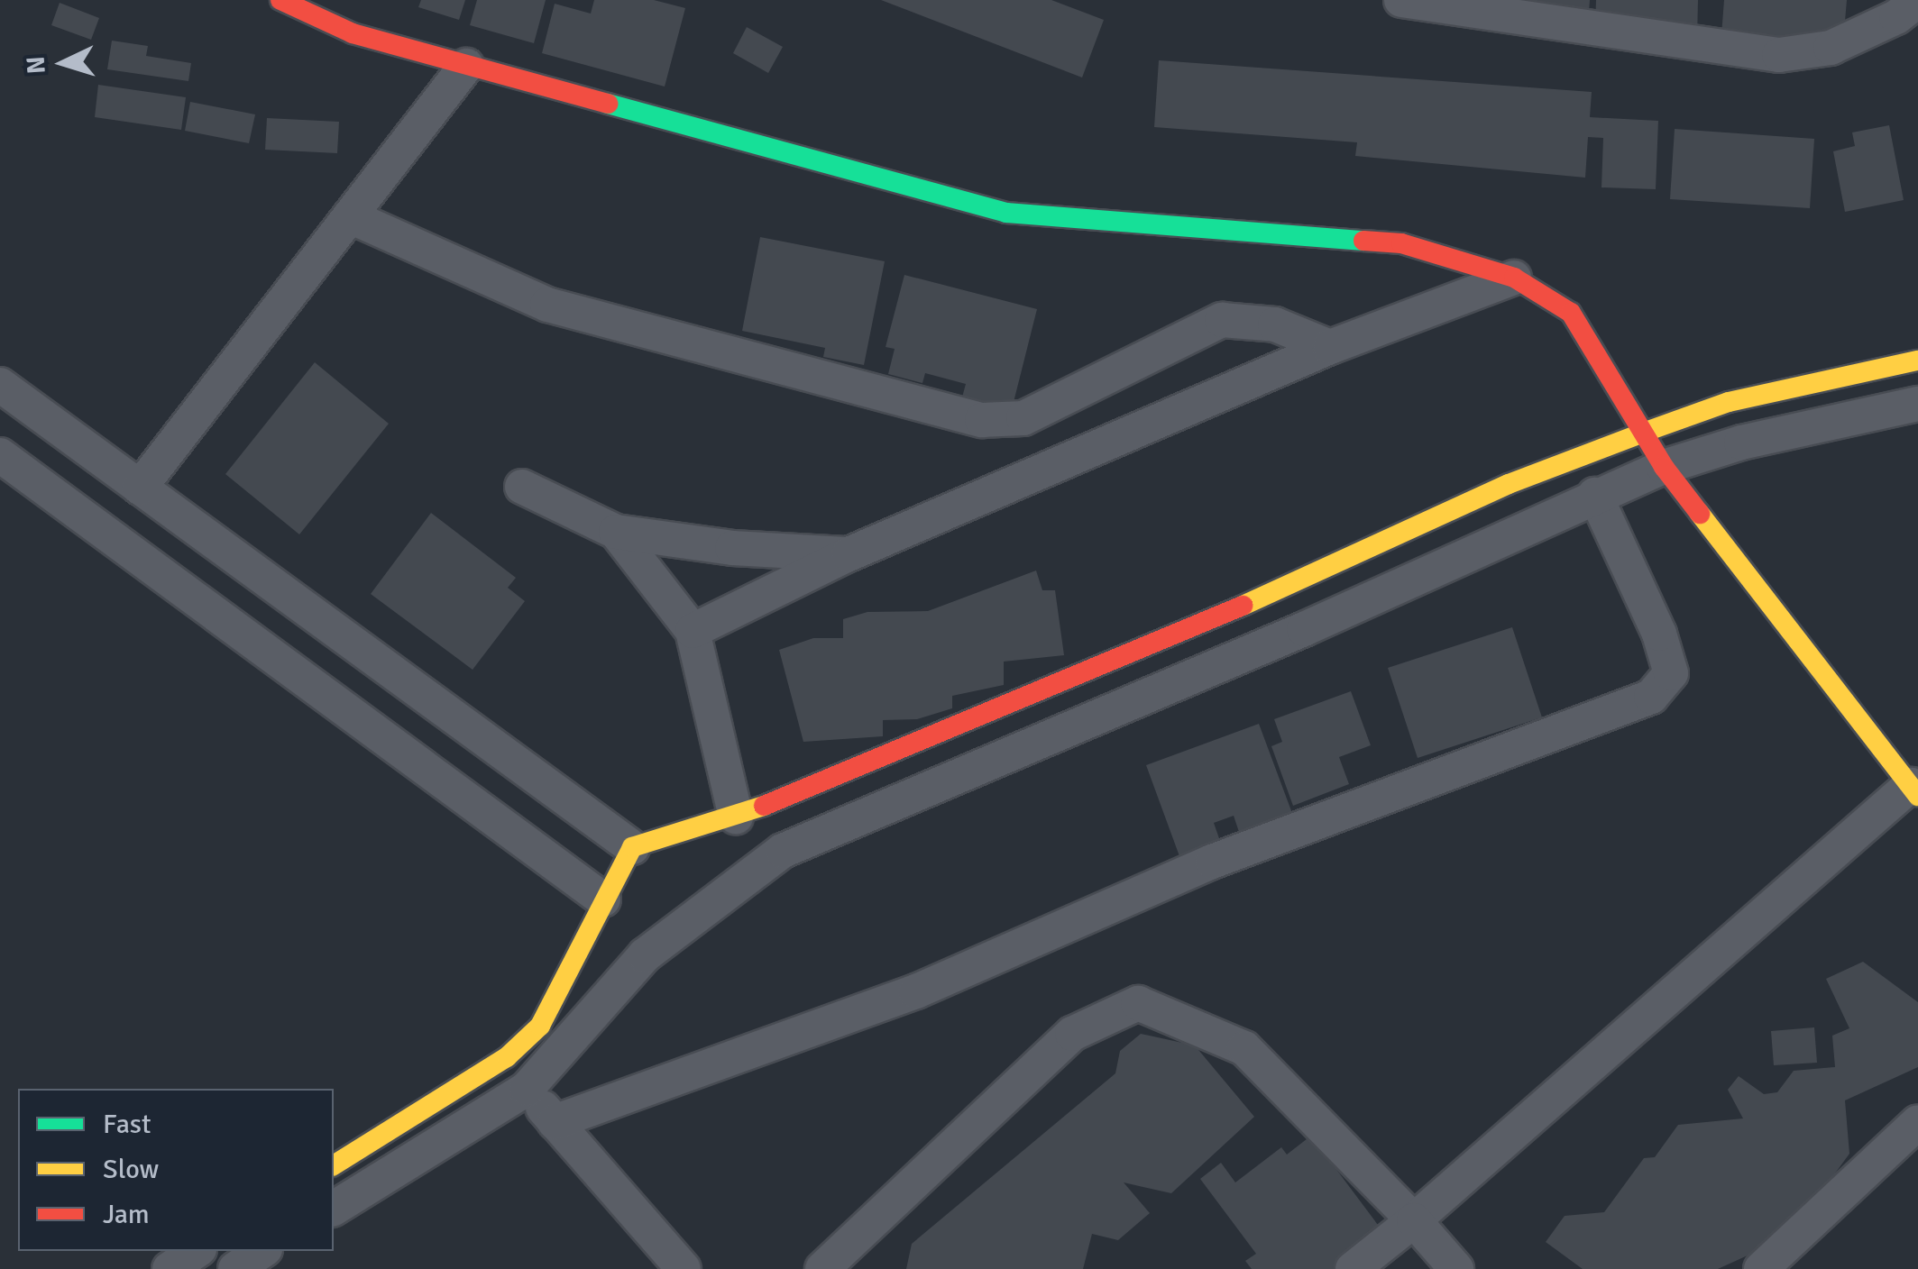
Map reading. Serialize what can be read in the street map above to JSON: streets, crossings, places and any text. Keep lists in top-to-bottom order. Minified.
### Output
{"legend":["Fast","Slow","Jam"],"north":"left"}
